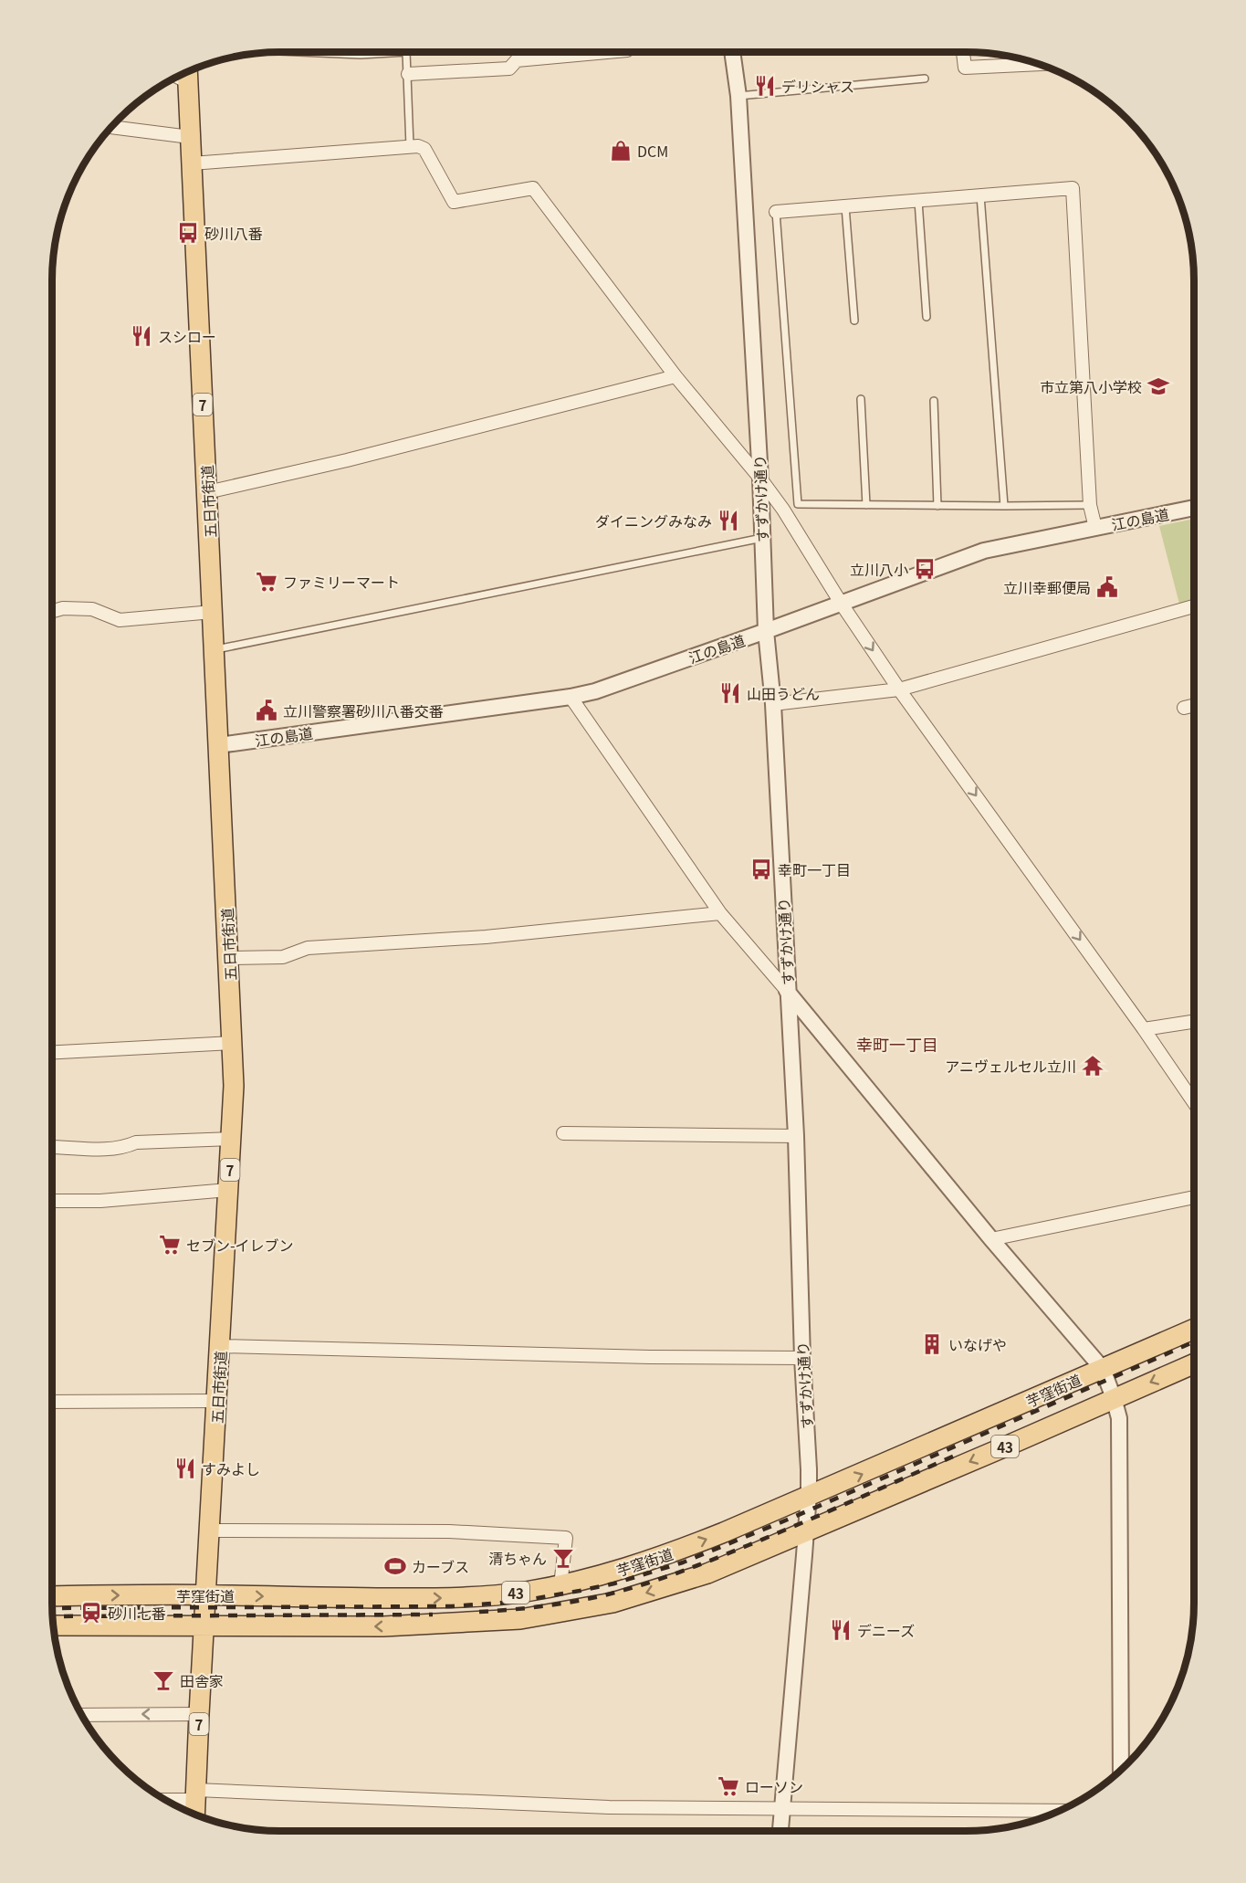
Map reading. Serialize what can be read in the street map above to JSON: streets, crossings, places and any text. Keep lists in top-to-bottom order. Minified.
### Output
{"streets":{"main road":["7","五日市街道","芋窪街道","43"],"street":["すずかけ通り","江の島道"]},"crossings":[["すずかけ通り","江の島道"],["すずかけ通り","芋窪街道"],["五日市街道","江の島道"],["五日市街道","芋窪街道"]],"districts":["幸町一丁目"],"places":{"restaurant":["デリシャス","スシロー","ダイニングみなみ","山田うどん","すみよし","デニーズ"],"shop":["DCM"],"bus stop":["砂川八番","立川八小","幸町一丁目"],"school or university":["市立第八小学校"],"supermarket":["ファミリーマート","セブン-イレブン","ローソン"],"public building":["立川幸郵便局","立川警察署砂川八番交番"],"temple":["アニヴェルセル立川"],"building":["いなげや"],"bar":["清ちゃん","田舎家"],"sports":["カーブス"],"station":["砂川七番"]}}
